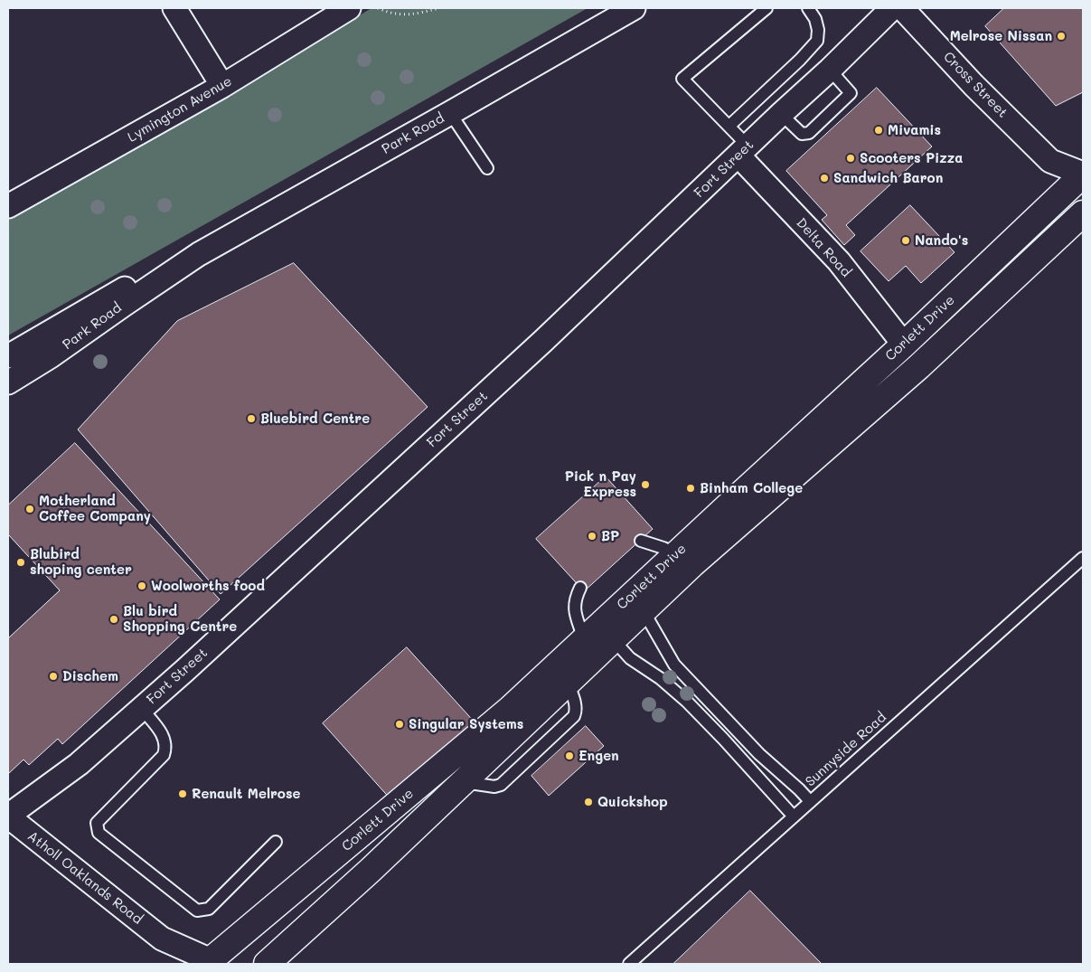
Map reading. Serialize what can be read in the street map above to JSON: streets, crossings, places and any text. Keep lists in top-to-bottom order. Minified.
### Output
{"streets":{"main road":["Corlett Drive"],"street":["Cross Street","Lymington Avenue","Park Road","Fort Street","Delta Road","Atholl Oaklands Road"],"lane":["Sunnyside Road"]},"crossings":[["Cross Street","Corlett Drive"],["Fort Street","Delta Road"],["Fort Street","Atholl Oaklands Road"],["Delta Road","Corlett Drive"],["Corlett Drive","Atholl Oaklands Road"]],"places":["Melrose Nissan","Mivamis","Scooters Pizza","Sandwich Baron","Nando's","Bluebird Centre","Pick n Pay Express","Binham College","Motherland Coffee Company","BP","Blubird shoping center","Woolworths food","Blu bird Shopping Centre","Dischem","Singular Systems","Engen","Renault Melrose","Quickshop"]}
